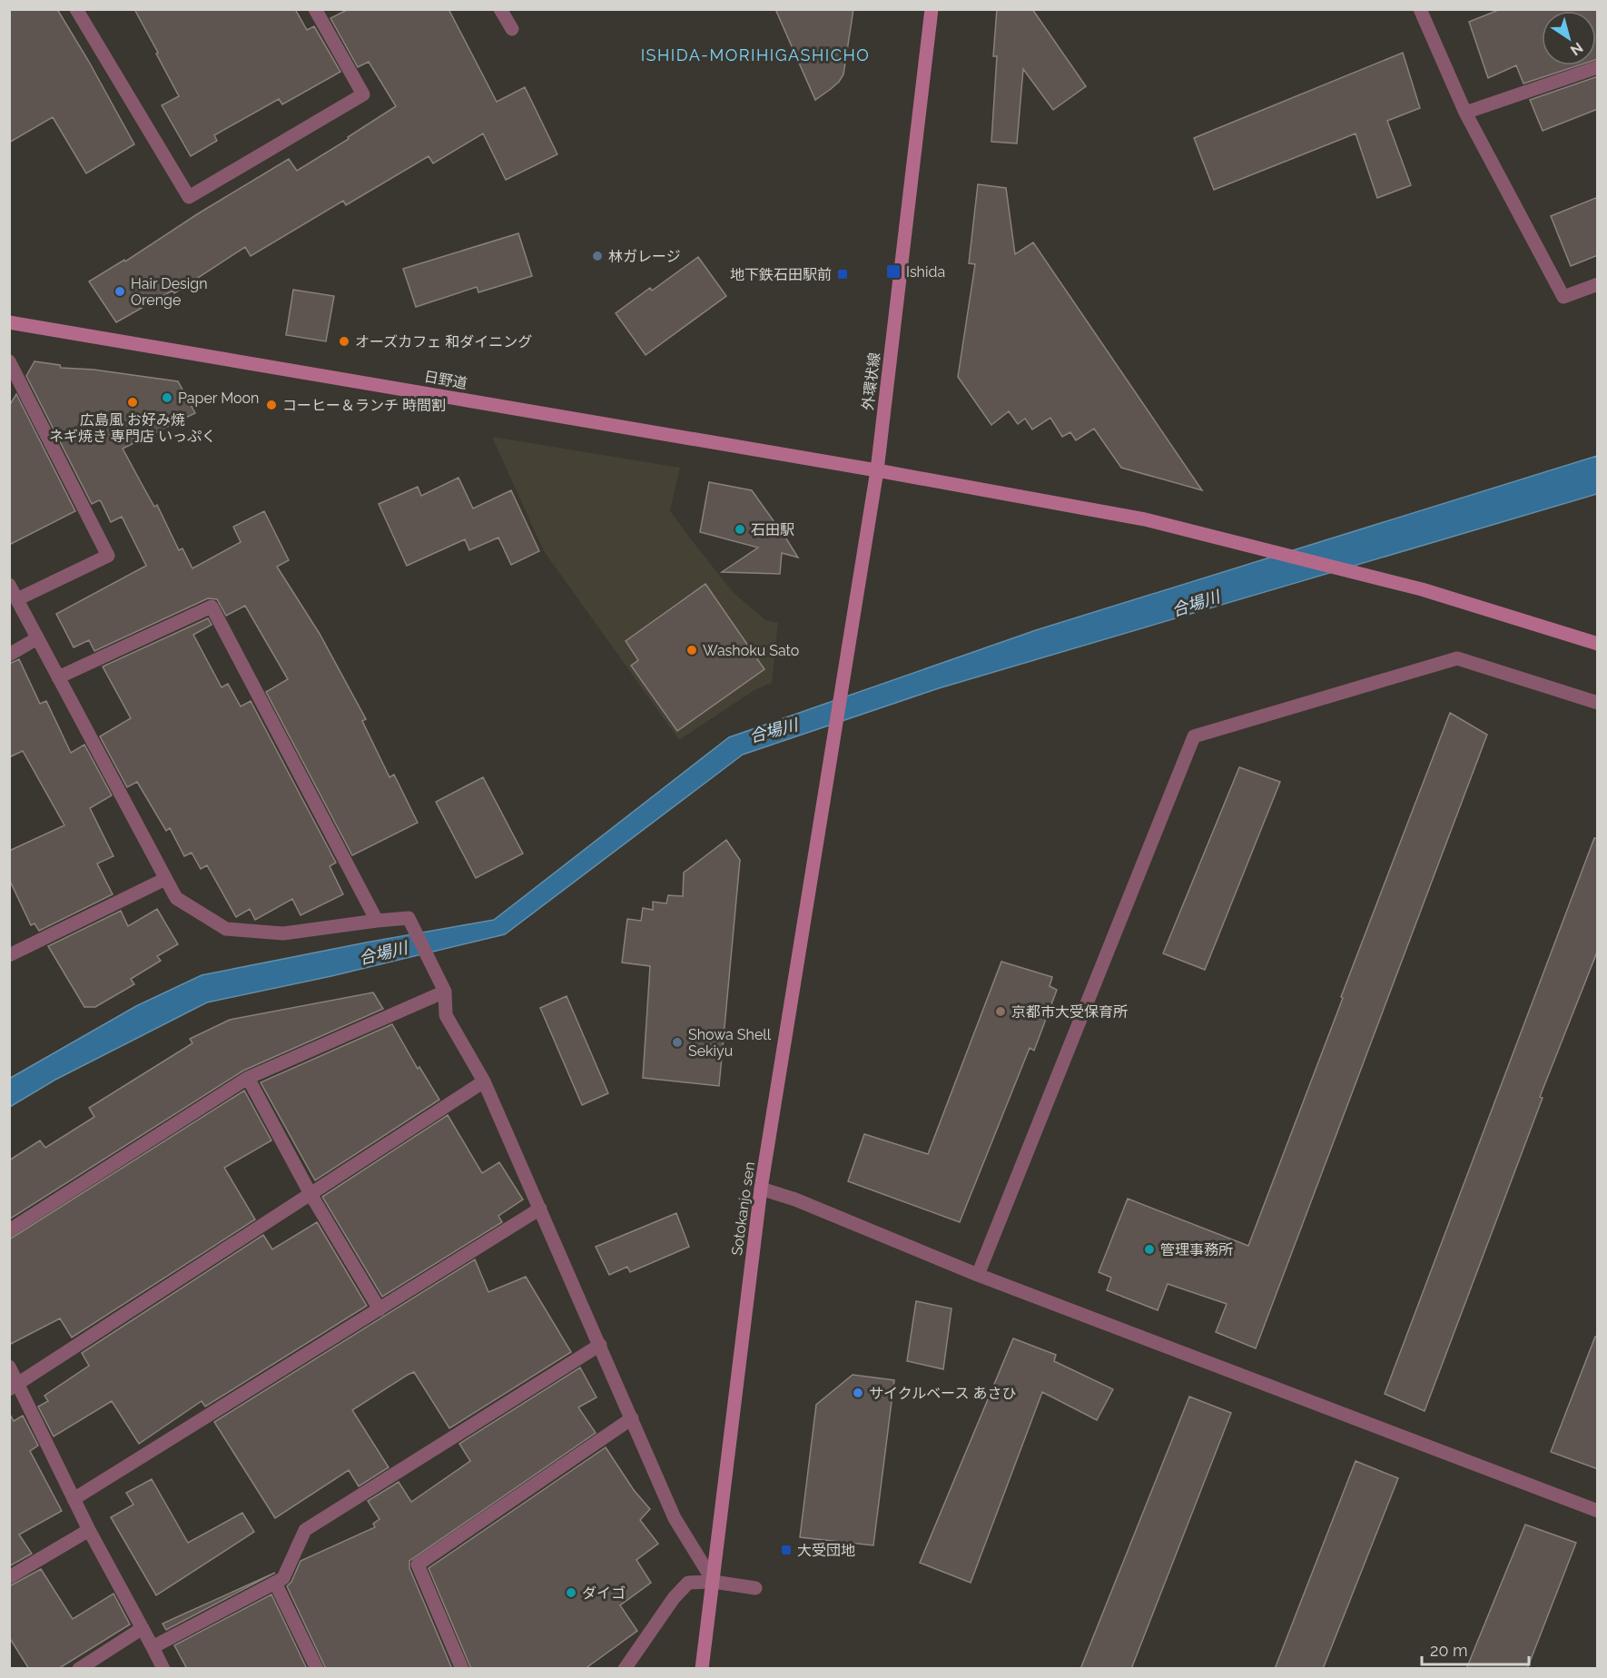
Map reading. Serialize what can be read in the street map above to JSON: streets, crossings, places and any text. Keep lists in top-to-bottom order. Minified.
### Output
{"streets":{"street":["日野道","外環状線","Sotokanjo sen"]},"crossings":[["日野道","外環状線"],["外環状線","Sotokanjo sen"]],"districts":["ISHIDA-MORIHIGASHICHO"],"water":["合場川"],"places":{"other":["林ガレージ","Hair Design Orenge","オーズカフェ 和ダイニング","Paper Moon","広島風 お好み焼 ネギ焼き 専門店 いっぷく","コーヒー＆ランチ 時間割","石田駅","Washoku Sato","京都市大受保育所","Showa Shell Sekiyu","管理事務所","サイクルベース あさひ","ダイゴ"],"transit":["Ishida","地下鉄石田駅前","大受団地"]},"scale_bar":"20 m","north":"bottom right"}
